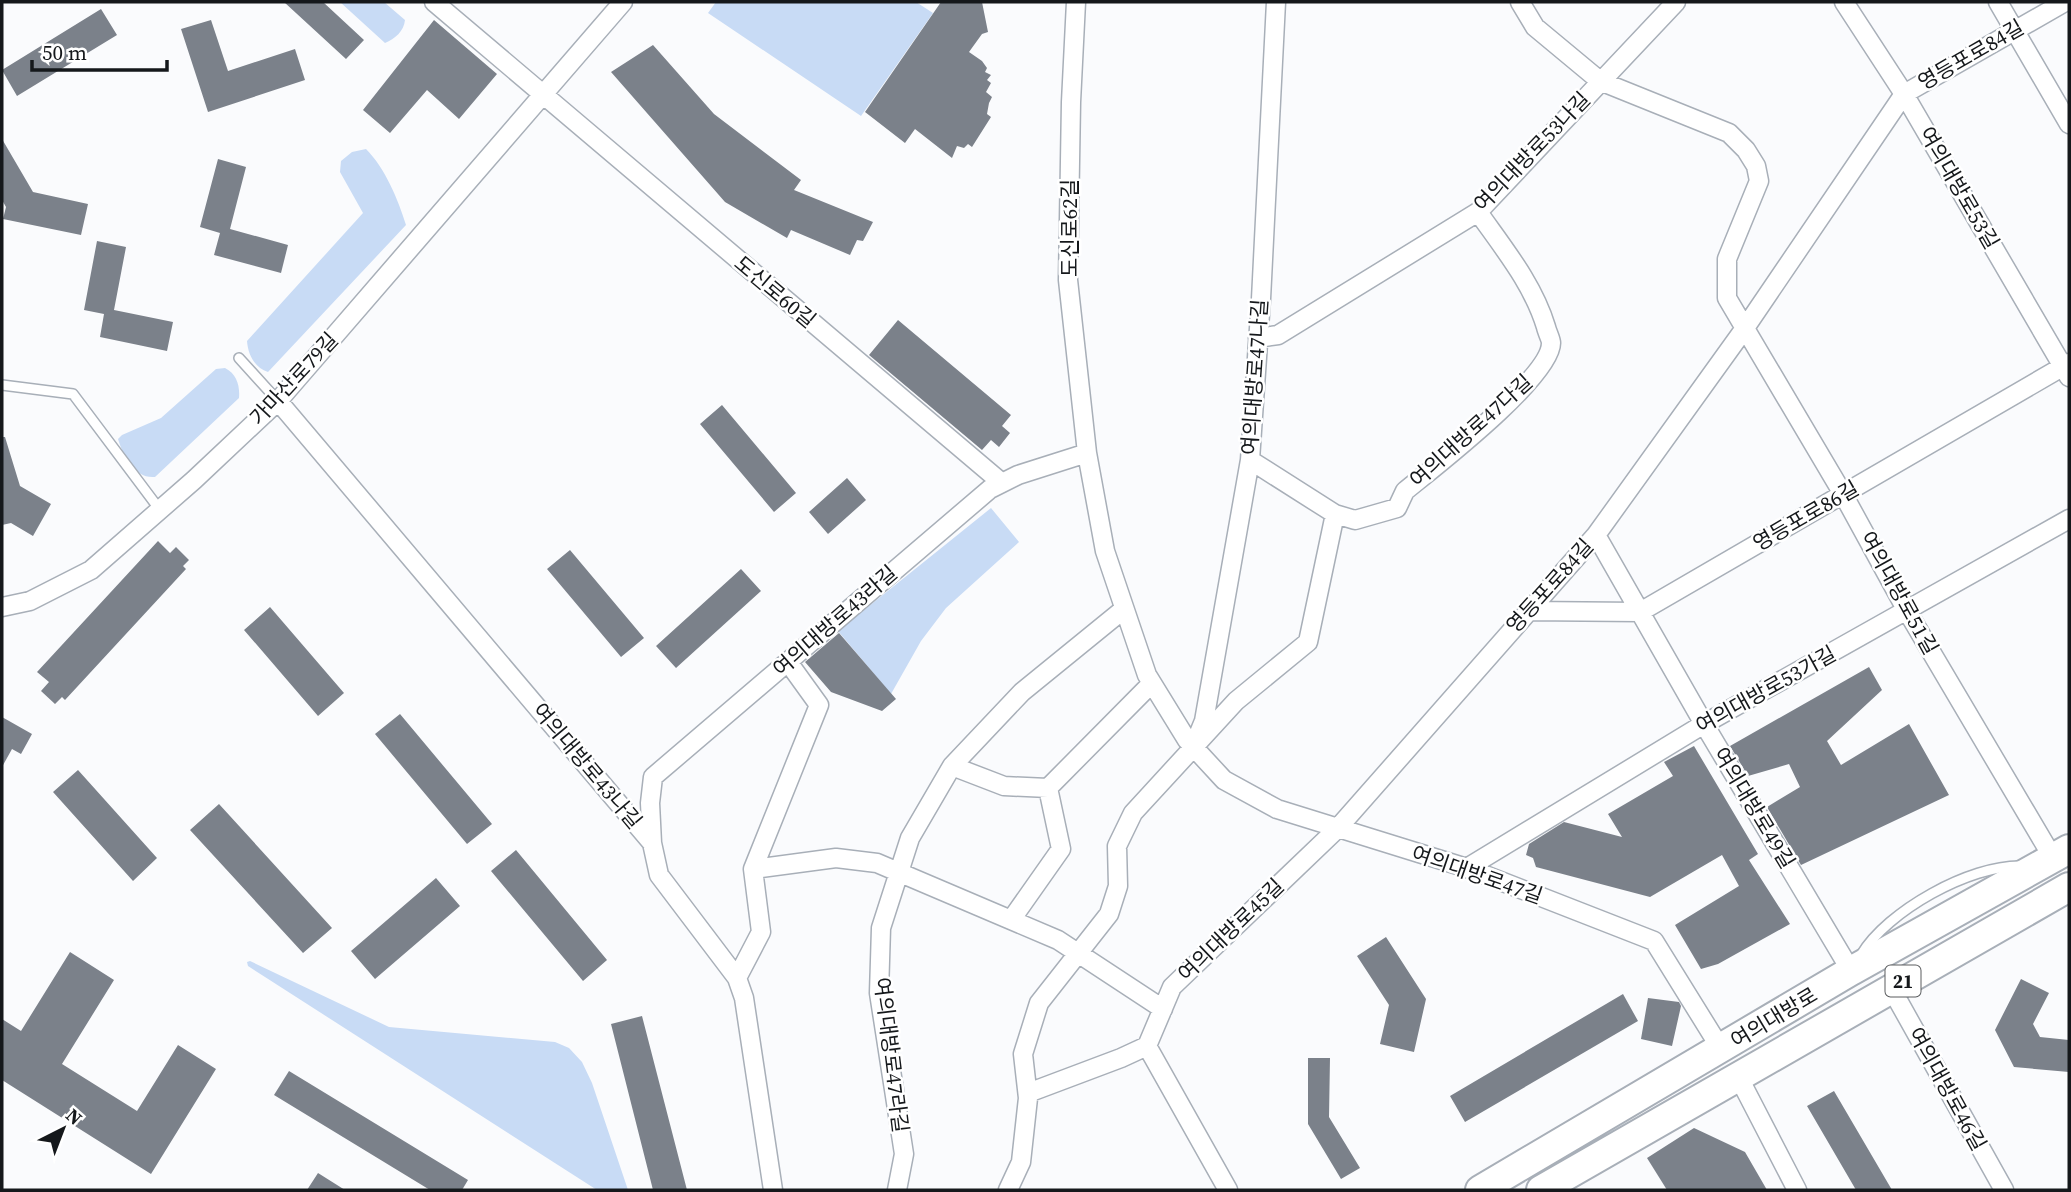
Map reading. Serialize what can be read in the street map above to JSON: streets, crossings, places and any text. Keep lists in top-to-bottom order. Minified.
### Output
{"streets":{"main road":["21","여의대방로"],"street":["영등포로84길","여의대방로53나길","여의대방로53길","도신로62길","도신로60길","여의대방로47나길","가마산로79길","여의대방로47다길","영등포로86길","여의대방로51길","여의대방로43라길","여의대방로53가길","여의대방로43나길","여의대방로49길","여의대방로47길","여의대방로45길","여의대방로47라길","여의대방로46길"]},"crossings":[["영등포로84길","여의대방로53길"],["영등포로84길","여의대방로51길"],["영등포로84길","여의대방로49길"],["영등포로84길","여의대방로47길"],["영등포로84길","여의대방로45길"],["여의대방로53나길","여의대방로47나길"],["여의대방로53나길","여의대방로47다길"],["여의대방로53길","영등포로86길"],["도신로62길","여의대방로43라길"],["도신로62길","여의대방로47길"],["도신로60길","가마산로79길"],["도신로60길","여의대방로43라길"],["여의대방로47나길","여의대방로47다길"],["여의대방로47나길","여의대방로47길"],["가마산로79길","여의대방로43나길"],["영등포로86길","여의대방로51길"],["영등포로86길","여의대방로49길"],["여의대방로51길","여의대방로53가길"],["여의대방로51길","여의대방로"],["여의대방로43라길","여의대방로43나길"],["여의대방로43라길","여의대방로47길"],["여의대방로53가길","여의대방로49길"],["여의대방로53가길","여의대방로47길"],["여의대방로49길","여의대방로"],["여의대방로47길","여의대방로45길"],["여의대방로47길","여의대방로"],["여의대방로47길","여의대방로47라길"],["여의대방로","여의대방로46길"]],"scale_bar":"50 m","north":"top right"}
